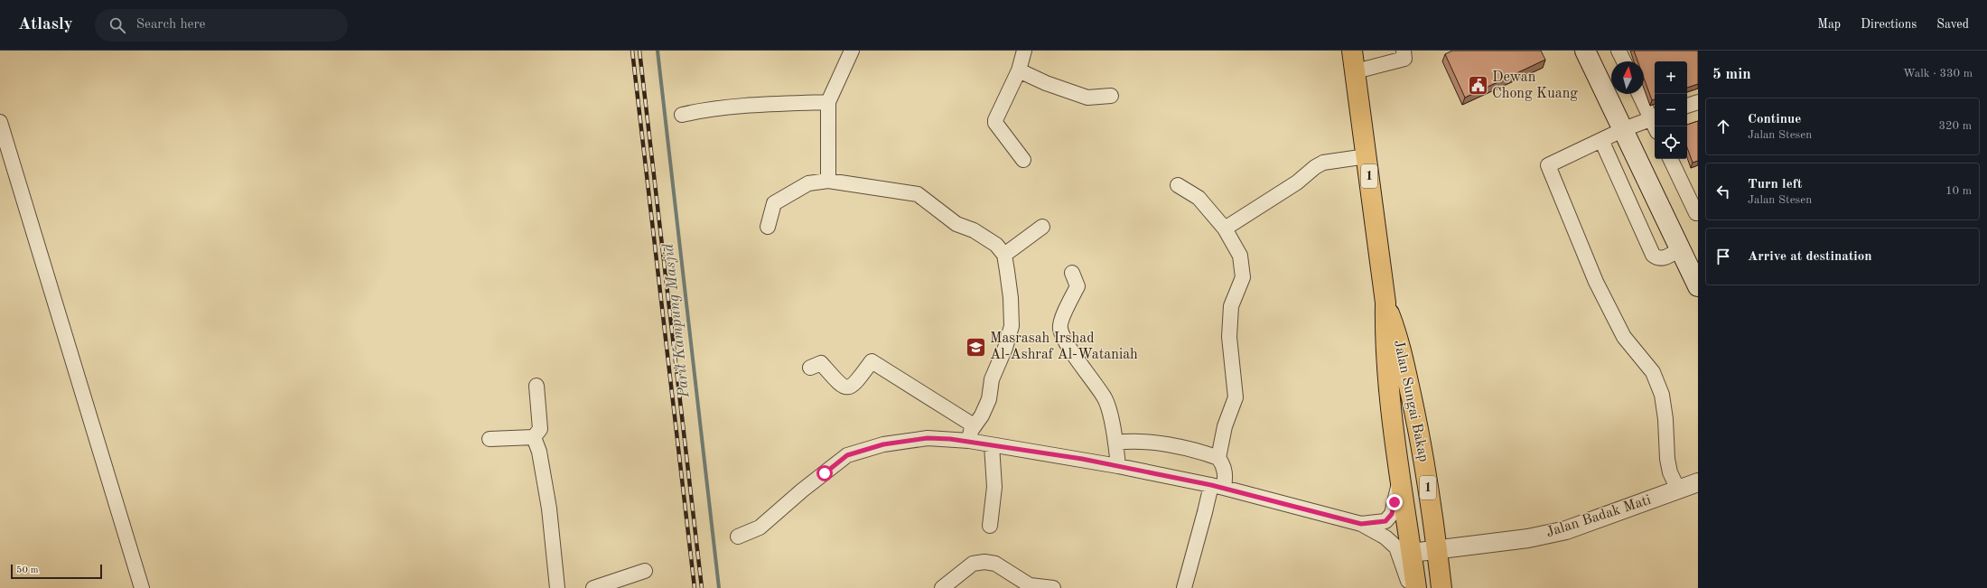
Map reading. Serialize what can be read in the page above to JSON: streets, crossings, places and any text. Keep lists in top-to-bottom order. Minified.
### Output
{"streets":{"highway":["1","Jalan Sungai Bakap"],"street":["Jalan Badak Mati"]},"crossings":[["Jalan Sungai Bakap","Jalan Badak Mati"]],"water":["Parit Kampung Masjid"],"places":{"public building":["Dewan Chong Kuang"],"school or university":["Masrasah Irshad Al-Ashraf Al-Wataniah"]},"scale_bar":"50 m","north":"top","page":{"header":"Atlasly","search":"Search here","nav":["Map","Directions","Saved"],"heading":["5 min","Walk · 330 m"],"map_buttons":["+","−"],"list":[["Continue","Jalan Stesen","320 m"],["Turn left","Jalan Stesen","10 m"],"Arrive at destination"],"scale":"50 m"}}
